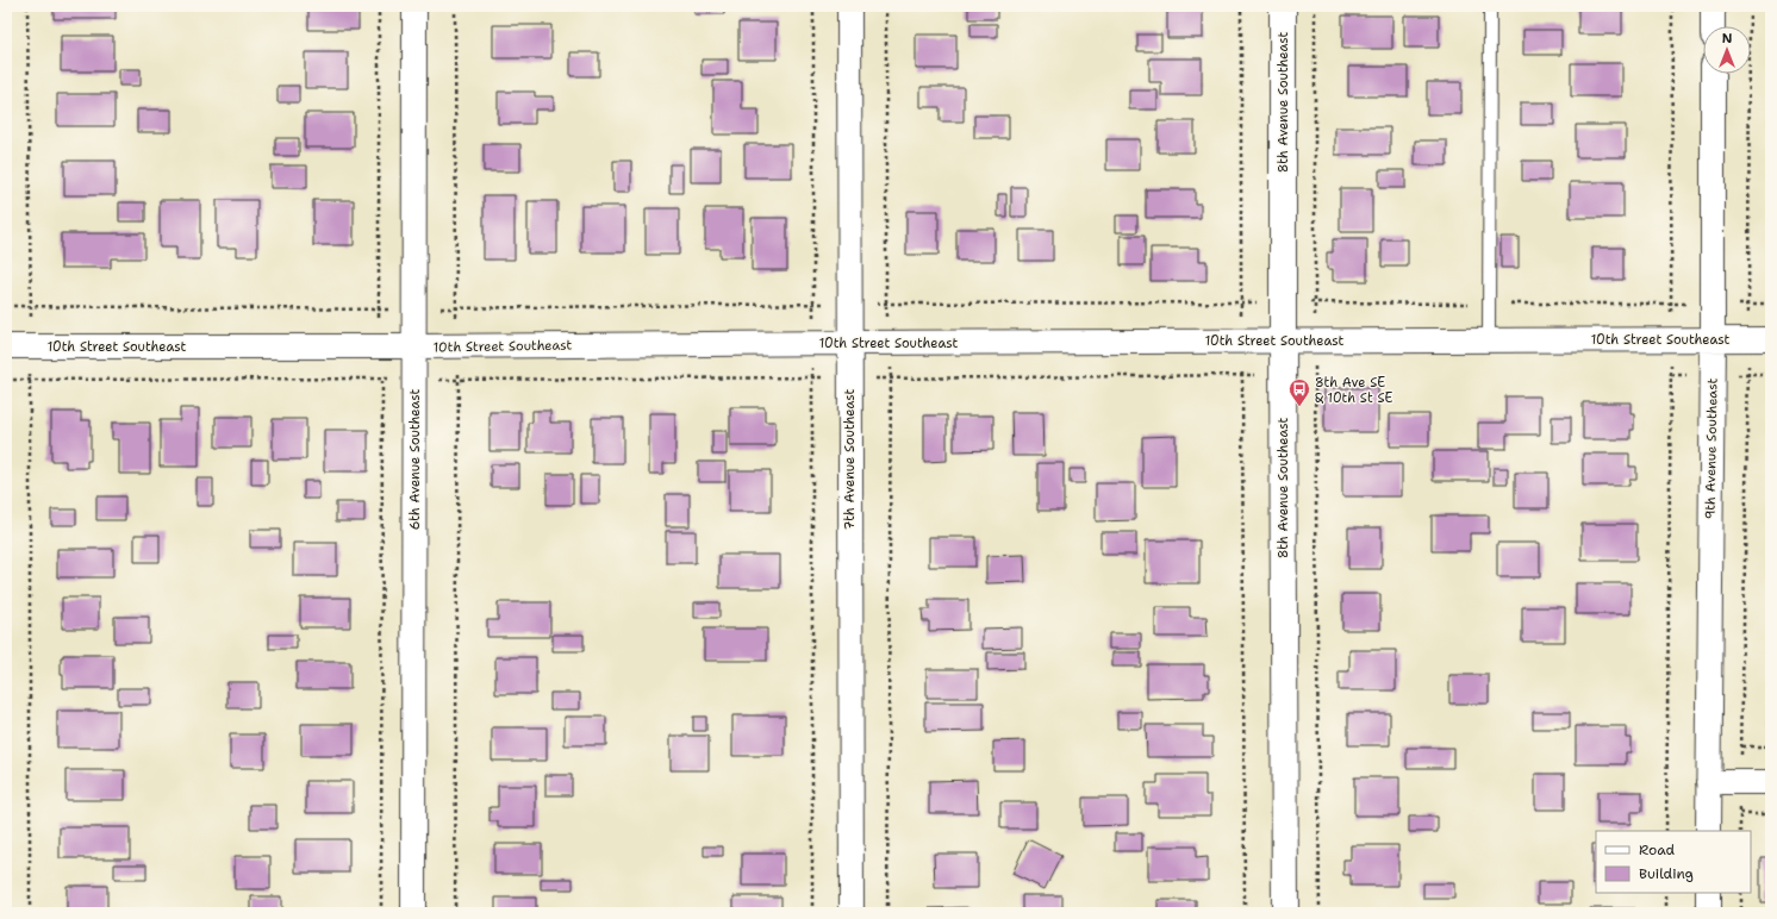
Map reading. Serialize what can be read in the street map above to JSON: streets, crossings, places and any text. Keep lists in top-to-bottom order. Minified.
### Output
{"streets":{"street":["8th Avenue Southeast","10th Street Southeast","9th Avenue Southeast","6th Avenue Southeast","7th Avenue Southeast"]},"crossings":[["8th Avenue Southeast","10th Street Southeast"],["10th Street Southeast","9th Avenue Southeast"],["10th Street Southeast","6th Avenue Southeast"],["10th Street Southeast","7th Avenue Southeast"]],"places":{"bus stop":["8th Ave SE & 10th St SE"]},"legend":["Road","Building"],"north":"top"}
